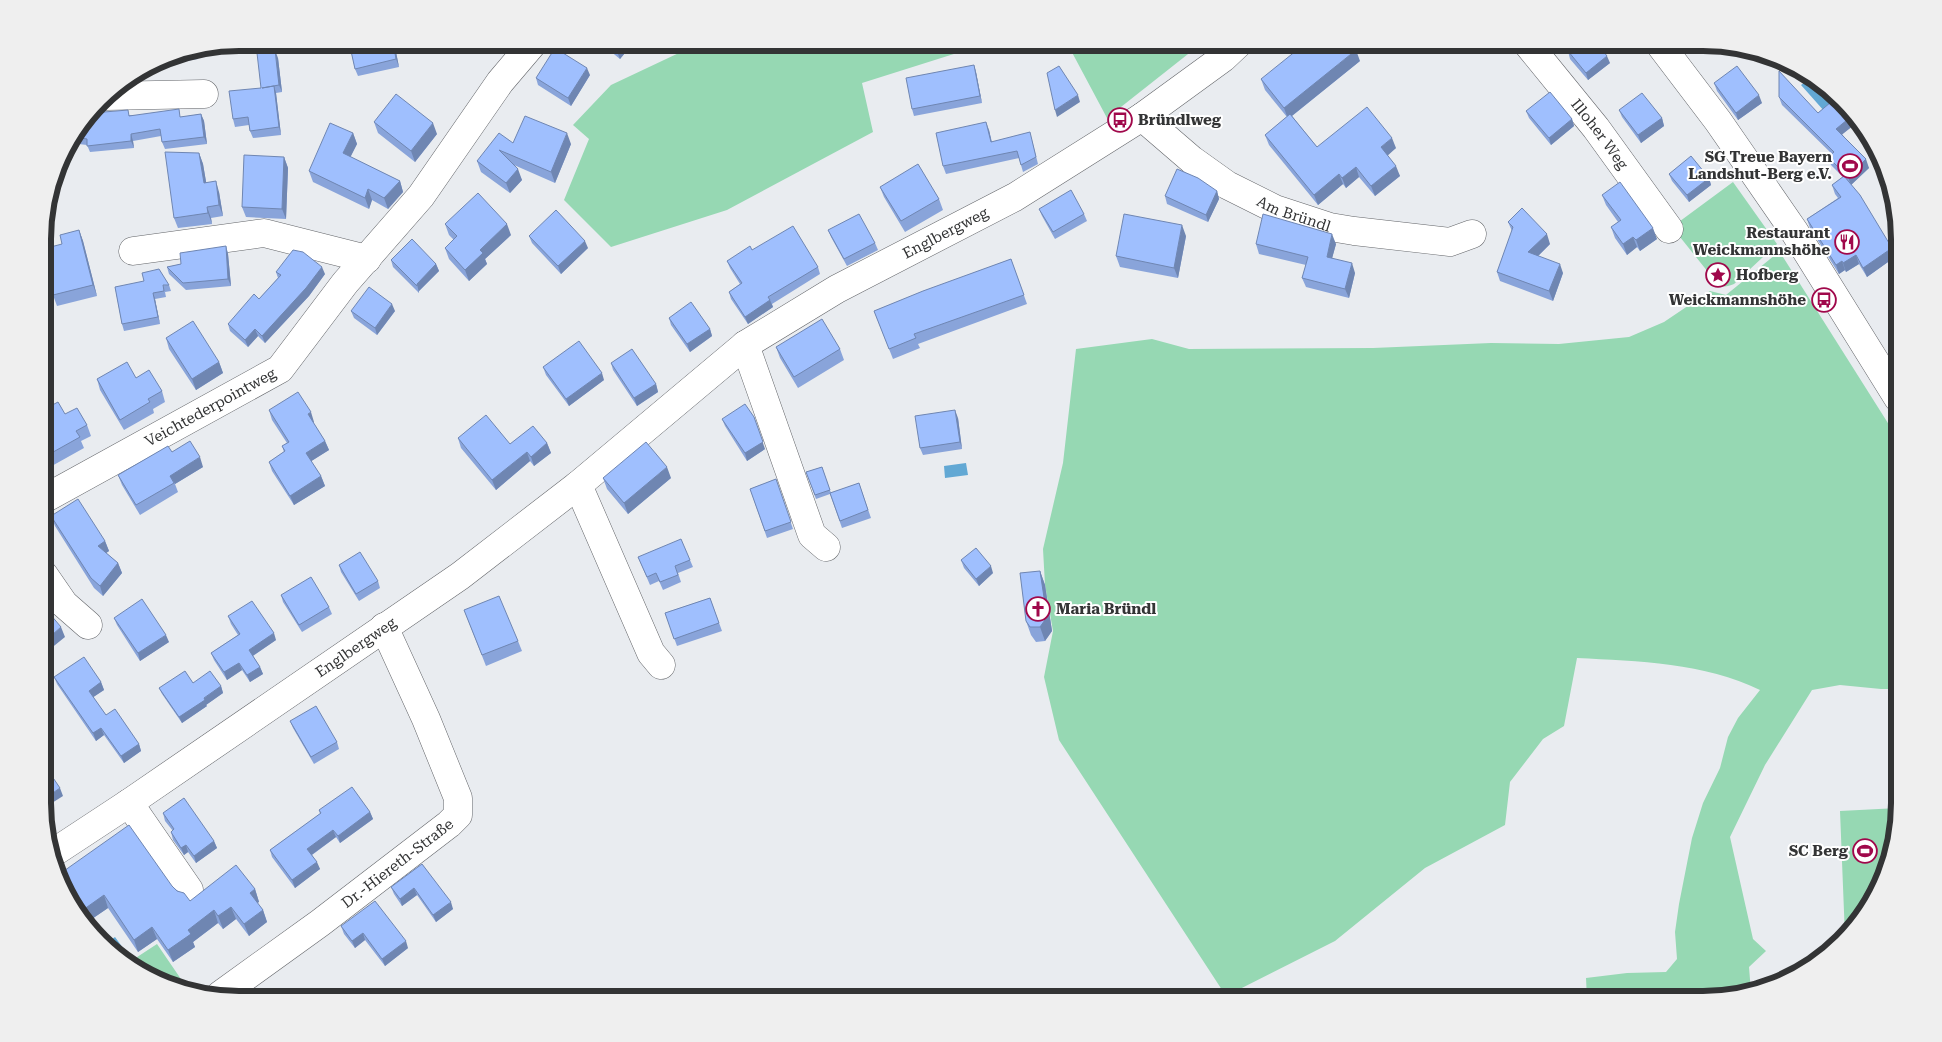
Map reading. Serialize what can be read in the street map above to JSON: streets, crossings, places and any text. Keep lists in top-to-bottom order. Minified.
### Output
{"streets":{"street":["Illoher Weg","Am Bründl","Englbergweg","Veichtederpointweg","Dr.-Hiereth-Straße"]},"crossings":[["Am Bründl","Englbergweg"],["Englbergweg","Dr.-Hiereth-Straße"]],"places":{"bus stop":["Bründlweg","Weickmannshöhe"],"sports":["SG Treue Bayern Landshut-Berg e.V.","SC Berg"],"restaurant":["Restaurant Weickmannshöhe"],"place":["Hofberg"],"church":["Maria Bründl"]}}
